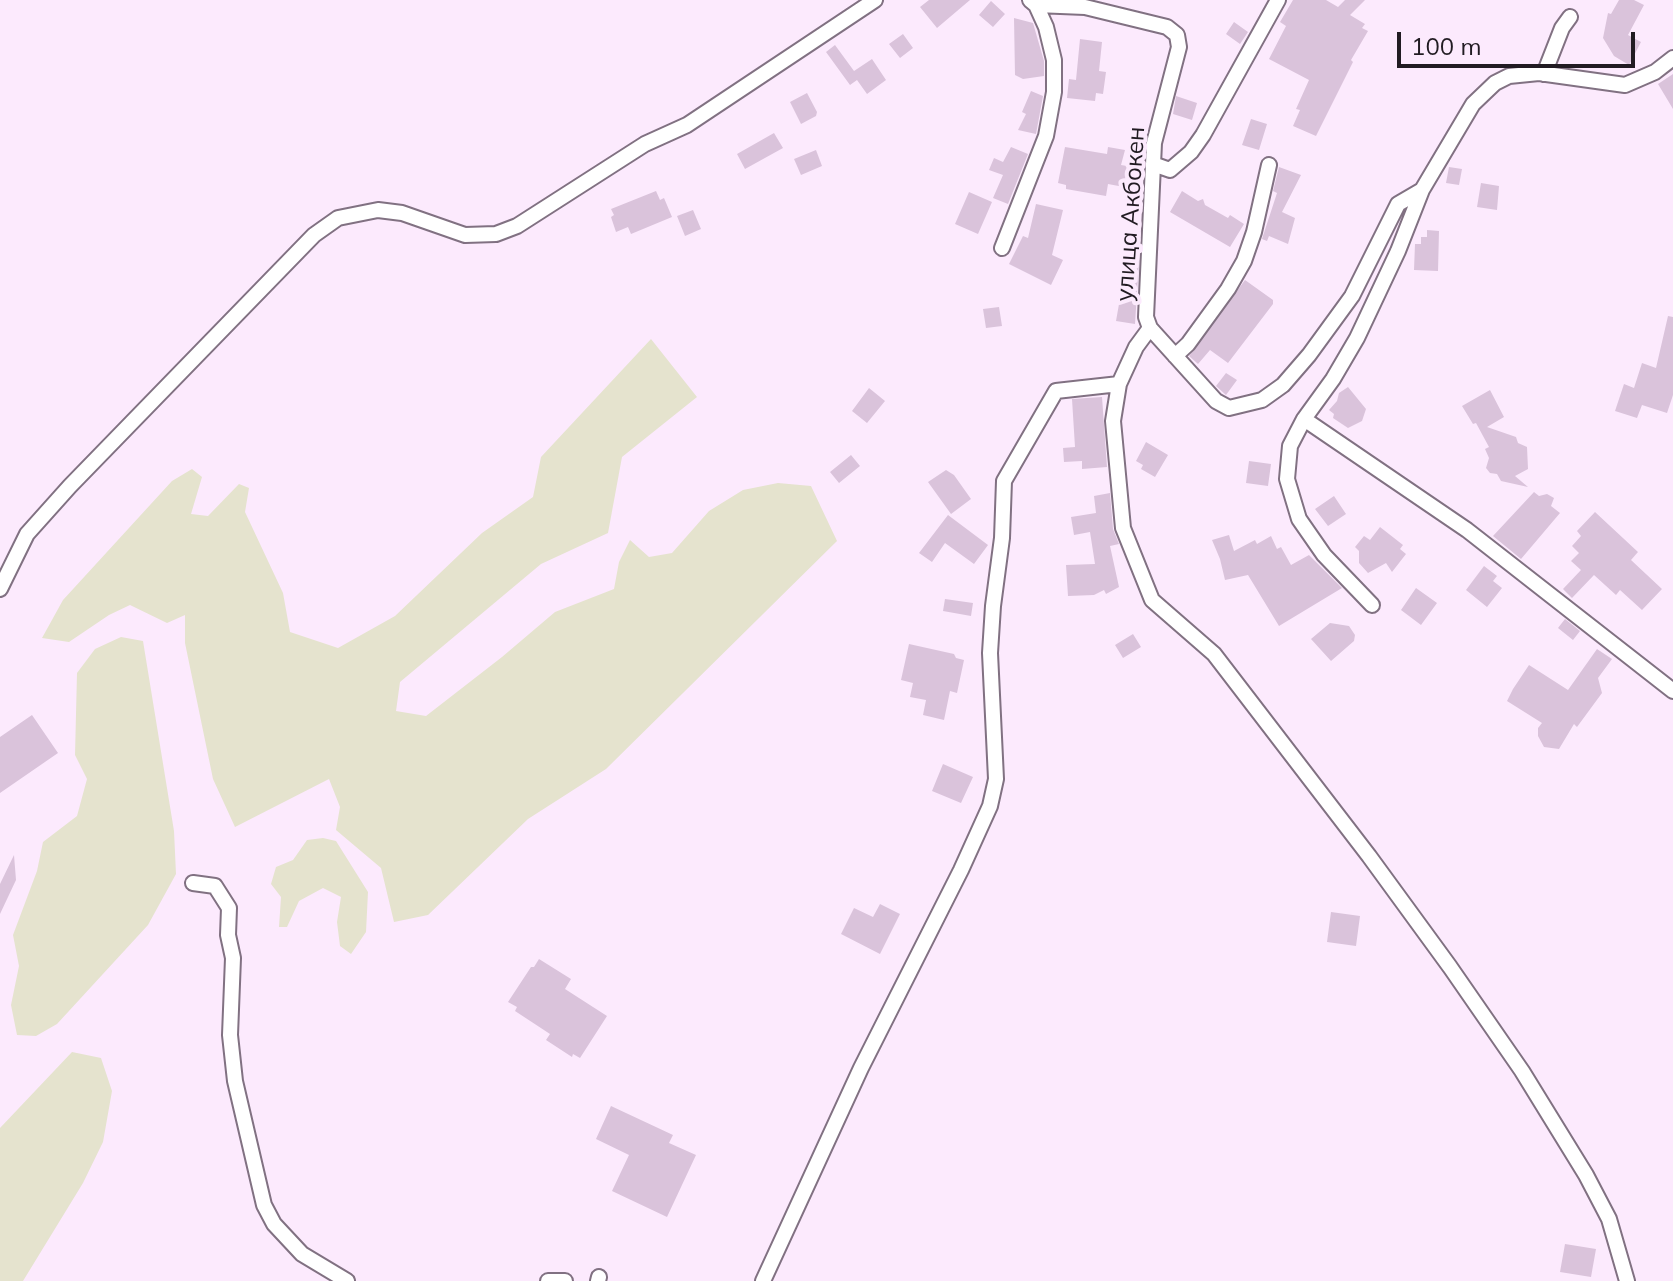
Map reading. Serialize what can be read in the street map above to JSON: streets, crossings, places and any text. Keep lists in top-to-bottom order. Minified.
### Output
{"streets":{"street":["улица Акбокен"]},"scale_bar":"100 m"}
